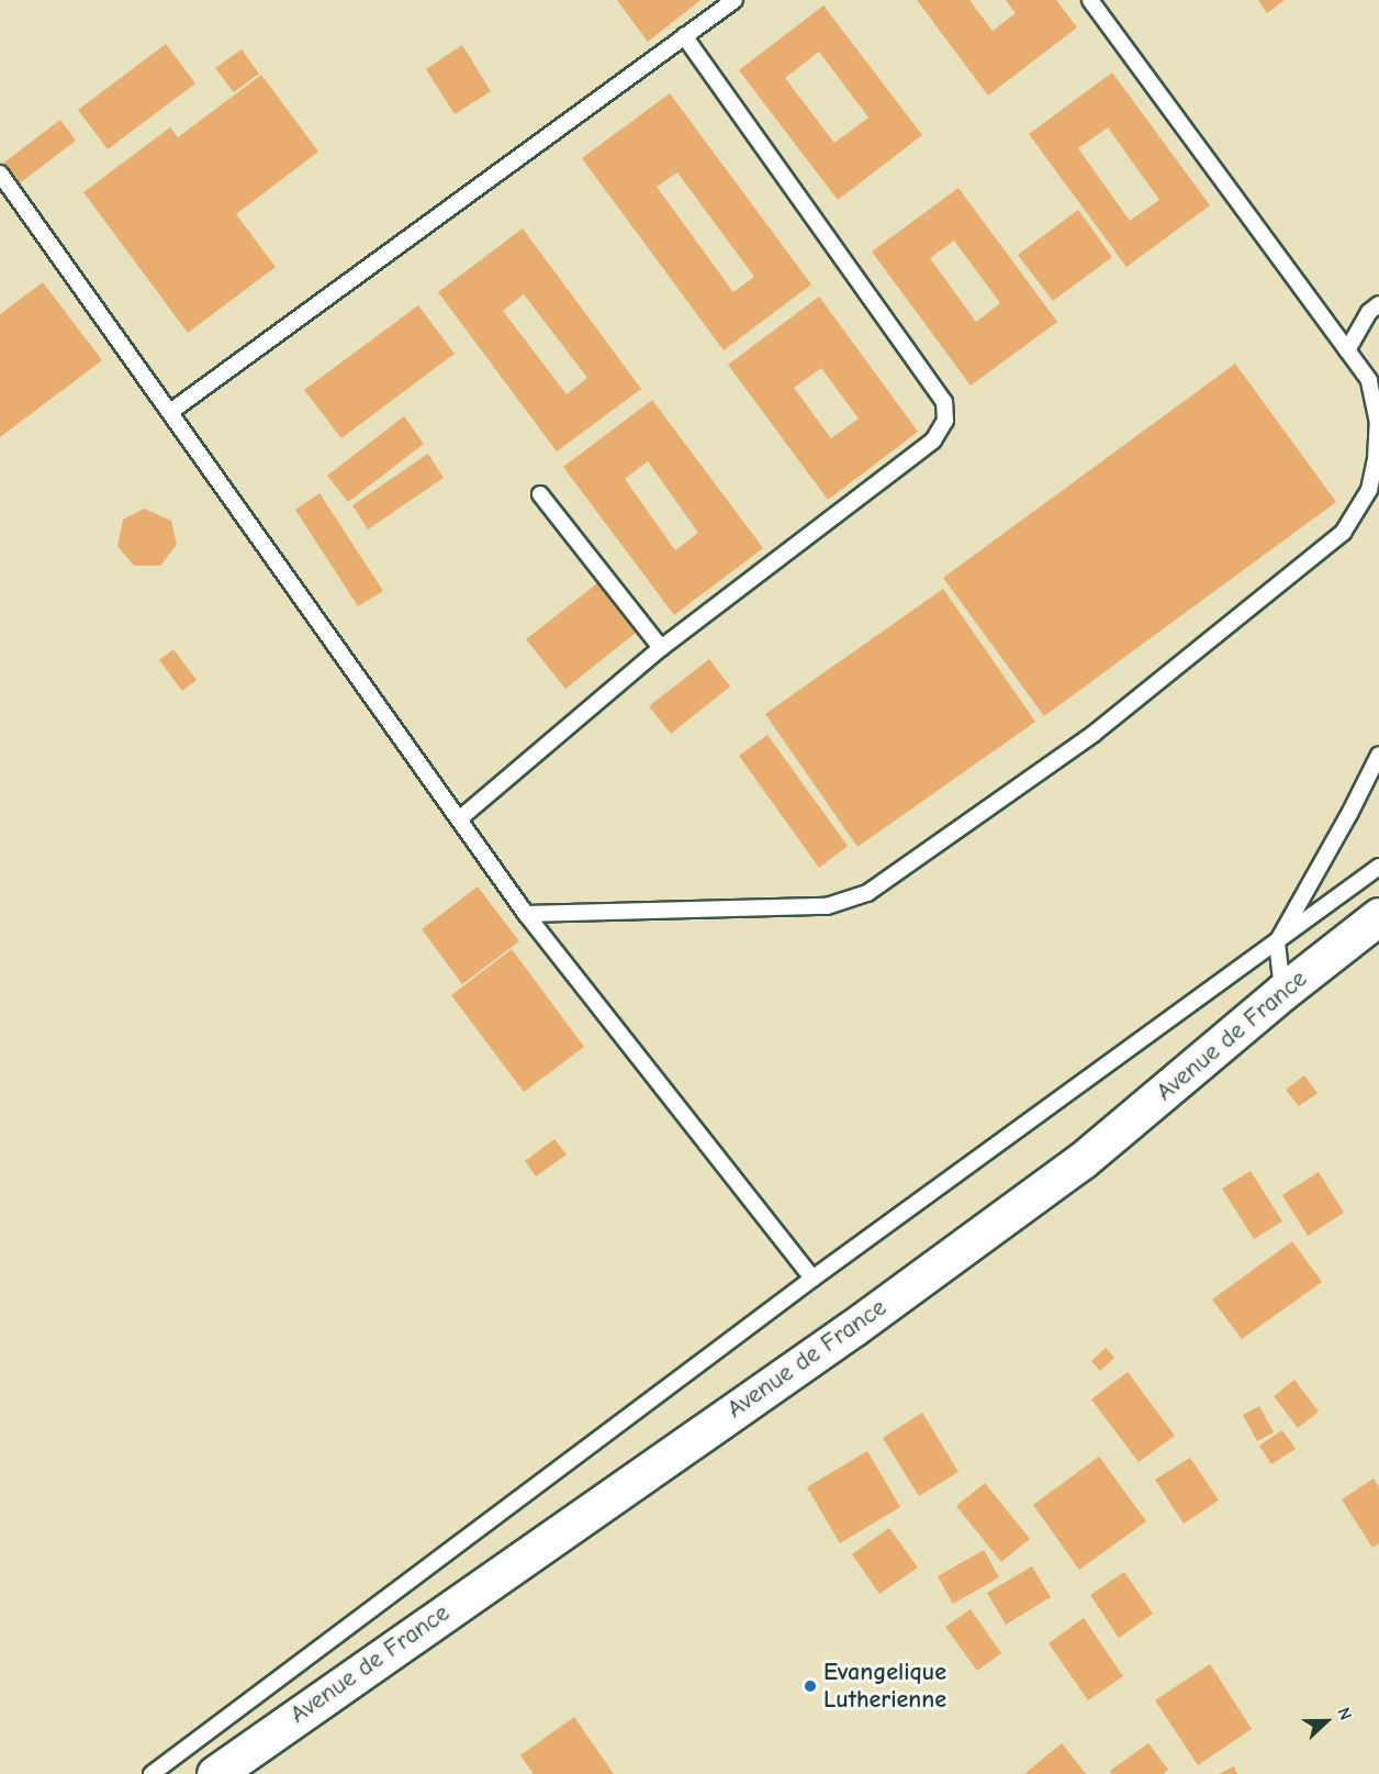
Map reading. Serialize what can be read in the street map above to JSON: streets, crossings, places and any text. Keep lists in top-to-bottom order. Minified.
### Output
{"streets":{"street":["Avenue de France"]},"places":["Evangelique Lutherienne"],"north":"right"}
